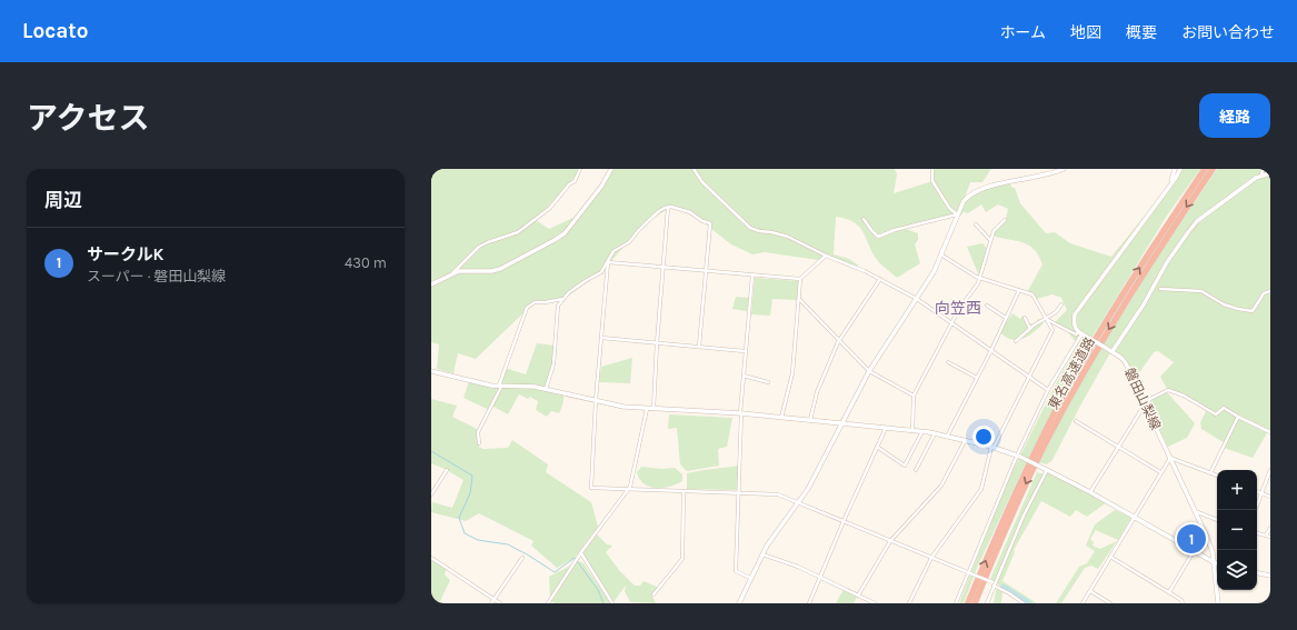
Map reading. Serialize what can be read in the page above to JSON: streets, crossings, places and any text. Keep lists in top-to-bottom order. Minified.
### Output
{"streets":{"highway":["東名高速道路"],"street":["磐田山梨線"]},"districts":["向笠西"],"page":{"header":"Locato","nav":["ホーム","地図","概要","お問い合わせ"],"title":"アクセス","buttons":"経路","heading":"周辺","list":[{"mark":"1","name":"サークルK","note":"スーパー · 磐田山梨線","value":"430 m"}],"map_buttons":["+","−"],"pins":"1"}}
